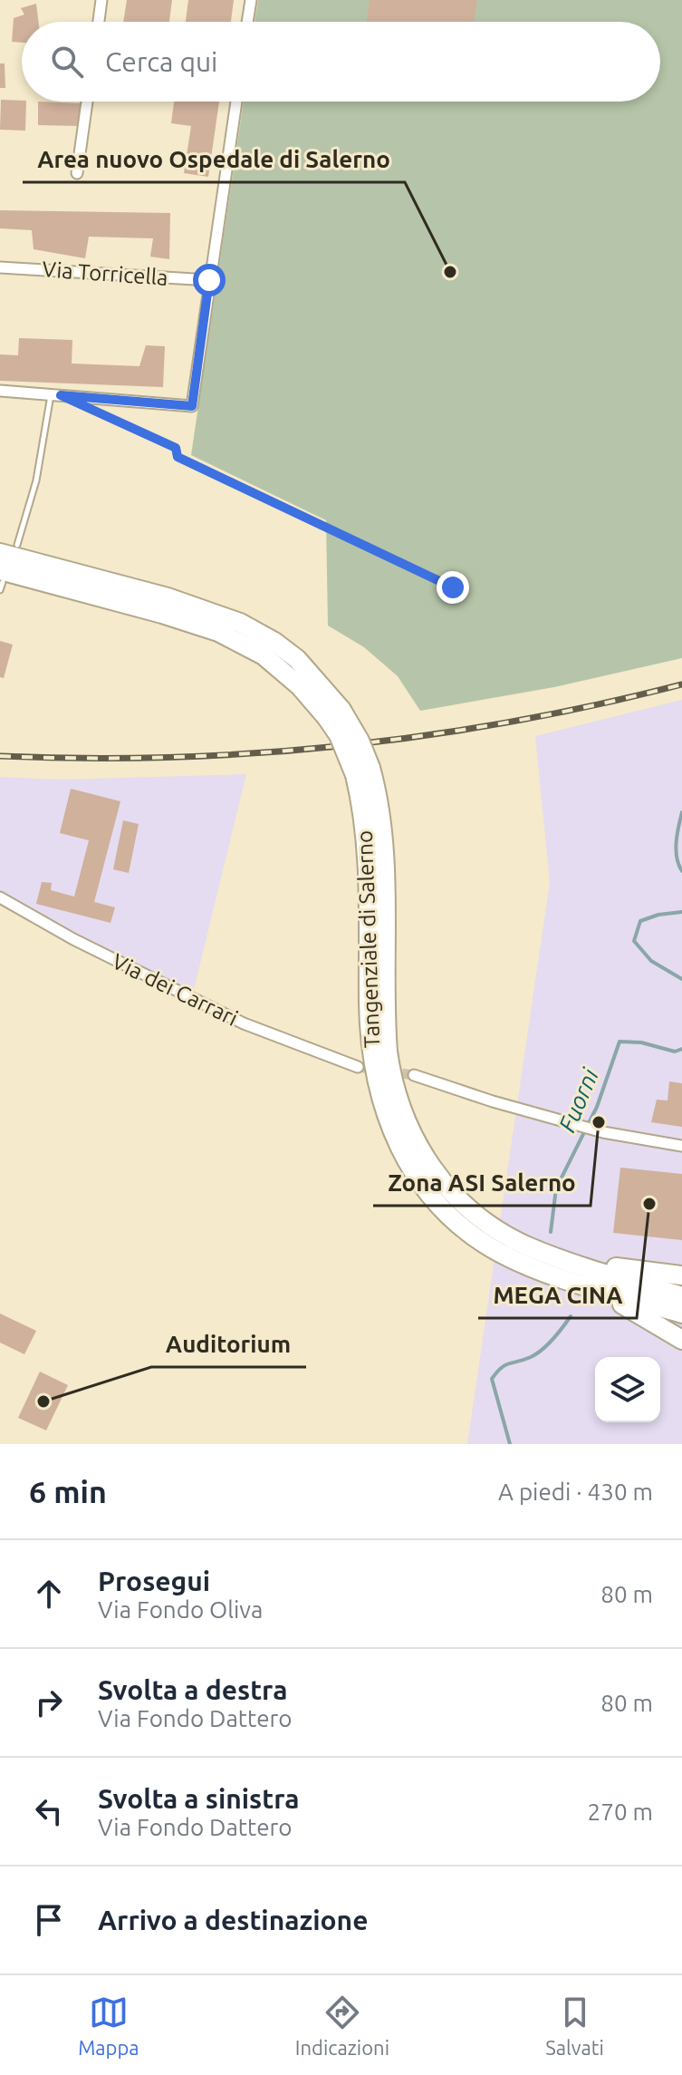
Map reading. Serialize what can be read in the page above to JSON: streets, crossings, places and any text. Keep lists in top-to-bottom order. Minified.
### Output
{"streets":{"highway":["Tangenziale di Salerno"],"street":["Via Torricella","Via dei Carrari"]},"water":["Fuorni"],"places":["Area nuovo Ospedale di Salerno","Zona ASI Salerno","MEGA CINA","Auditorium"],"page":{"search":"Cerca qui","heading":["6 min","A piedi · 430 m"],"list":[["Prosegui","Via Fondo Oliva","80 m"],["Svolta a destra","Via Fondo Dattero","80 m"],["Svolta a sinistra","Via Fondo Dattero","270 m"],"Arrivo a destinazione"],"nav":["Mappa","Indicazioni","Salvati"]}}
